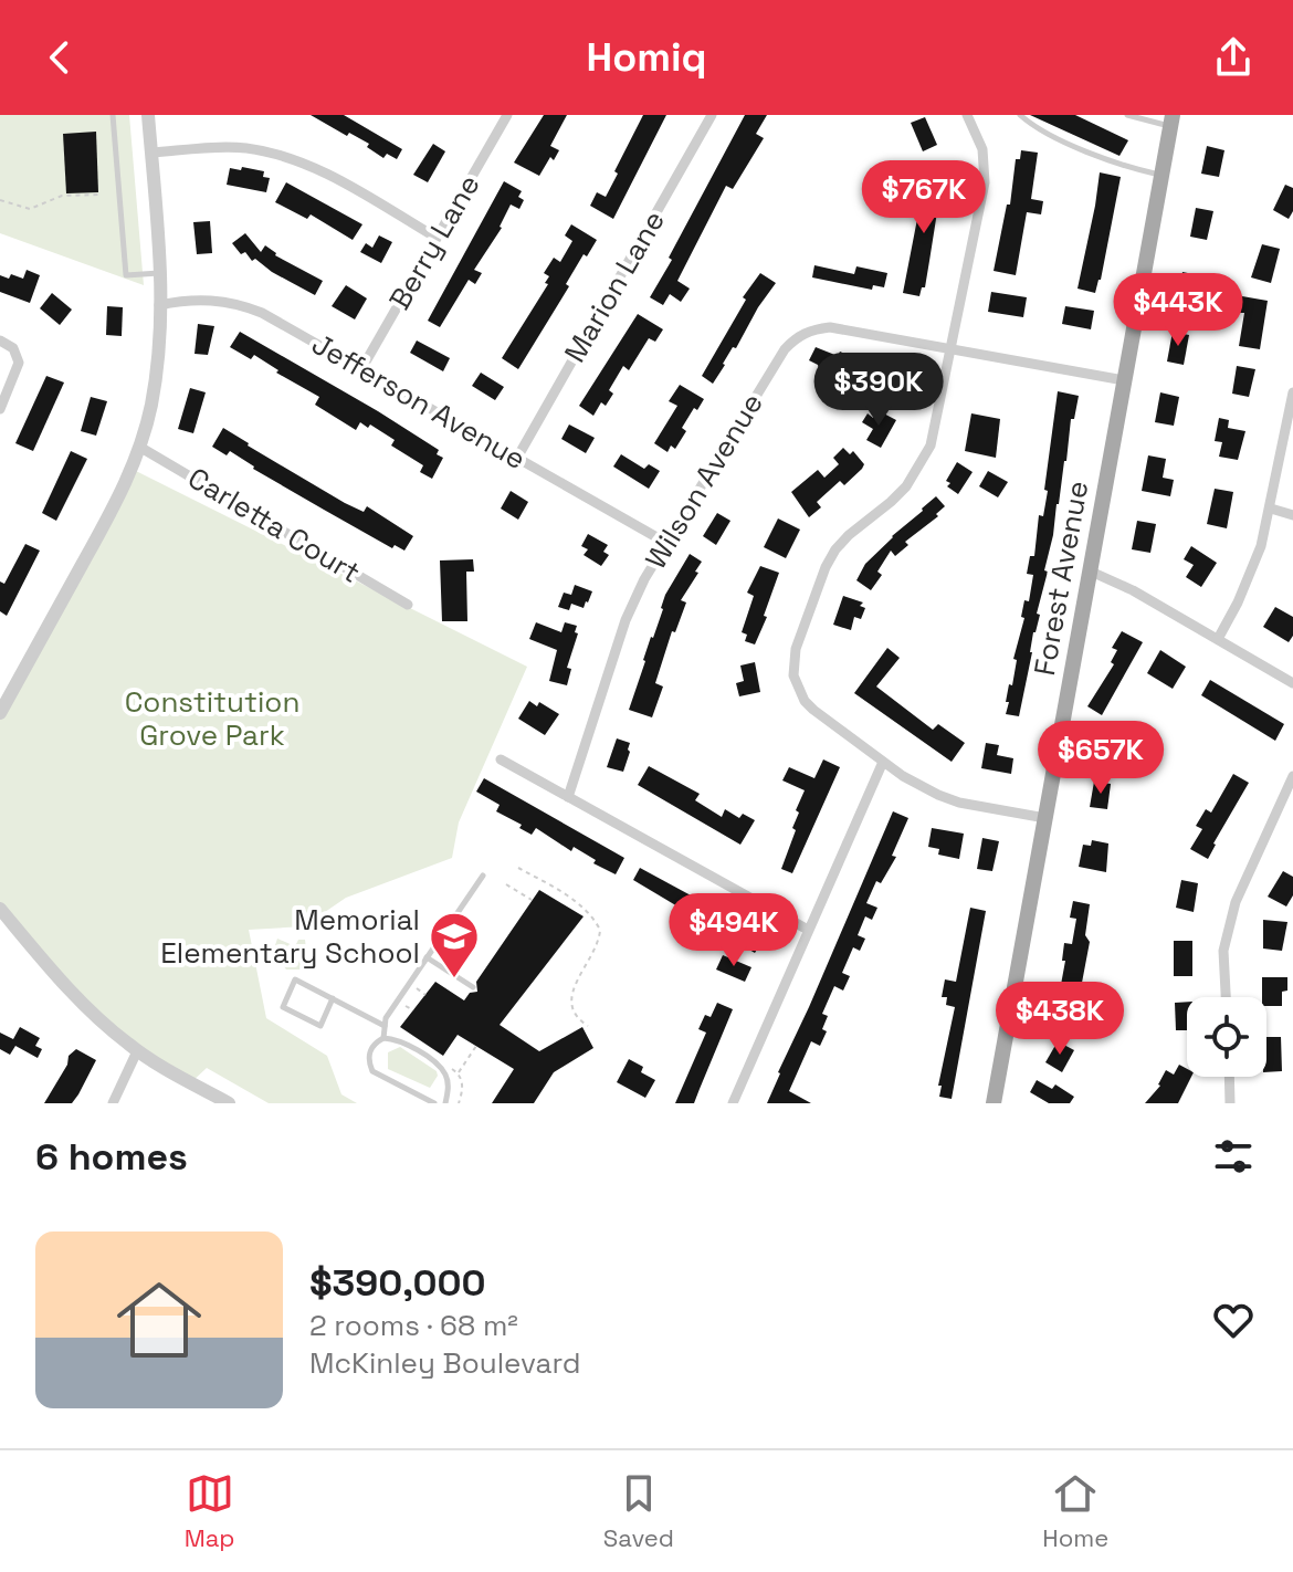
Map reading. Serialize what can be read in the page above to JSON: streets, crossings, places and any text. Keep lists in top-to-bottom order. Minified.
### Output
{"streets":{"main road":["Forest Avenue"],"street":["Berry Lane","Marion Lane","Jefferson Avenue","Wilson Avenue","Carletta Court"]},"crossings":[["Berry Lane","Jefferson Avenue"],["Marion Lane","Jefferson Avenue"],["Jefferson Avenue","Wilson Avenue"],["Wilson Avenue","Forest Avenue"]],"parks":["Constitution Grove Park"],"places":{"school or university":["Memorial Elementary School"]},"page":{"header":"Homiq","price":["$767K","$443K","$390K","$657K","$494K","$438K"],"heading":"6 homes","list":[{"name":"$390,000","note":"2 rooms · 68 m² · McKinley Boulevard"}],"tabs":["Map","Saved","Home"]}}
